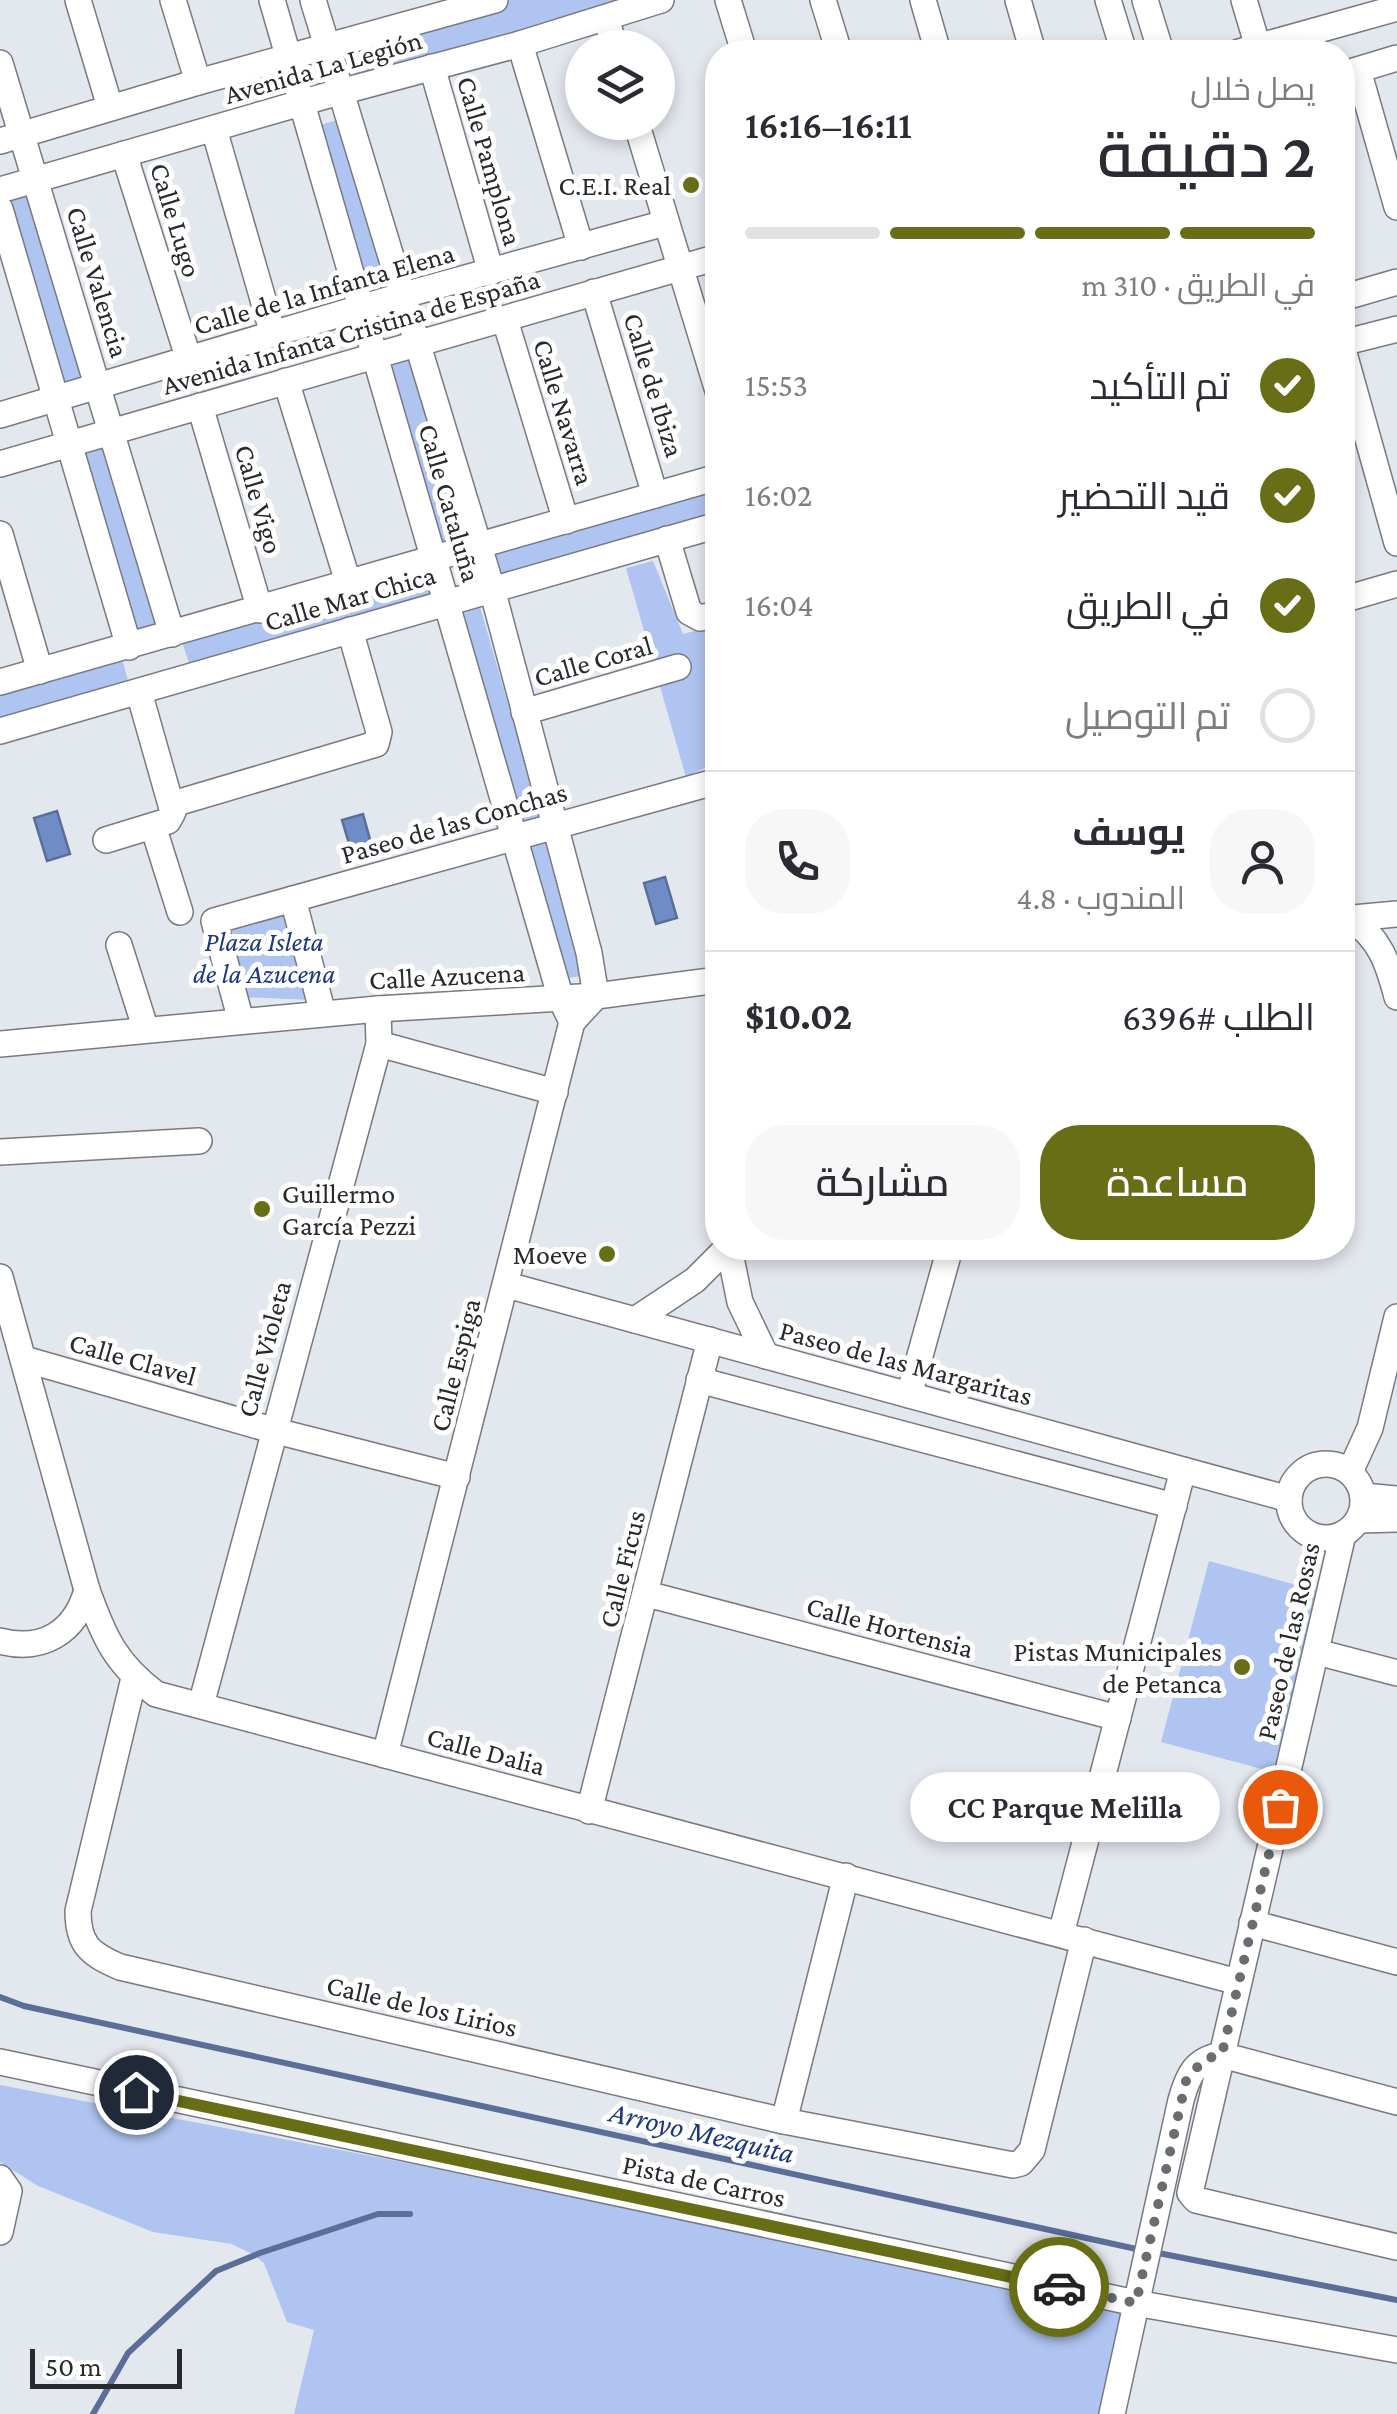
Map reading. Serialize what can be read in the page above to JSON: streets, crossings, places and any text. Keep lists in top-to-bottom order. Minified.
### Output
{"streets":{"street":["Avenida La Legión","Calle Pamplona","Calle Lugo","Calle Valencia","Calle de la Infanta Elena","Avenida Infanta Cristina de España","Calle de Ibiza","Calle Navarra","Calle Vigo","Calle Cataluña","Calle Mar Chica","Calle Coral","Paseo de las Conchas","Calle Azucena","Calle Violeta","Calle Clavel","Paseo de las Margaritas","Calle Espiga","Calle Ficus","Calle Hortensia","Paseo de las Rosas","Calle Dalia","Calle de los Lirios","Pista de Carros"]},"crossings":[["Avenida La Legión","Calle Pamplona"],["Avenida La Legión","Calle Lugo"],["Avenida La Legión","Calle Valencia"],["Avenida La Legión","Calle Cataluña"],["Calle Pamplona","Calle de la Infanta Elena"],["Calle Lugo","Calle de la Infanta Elena"],["Calle Valencia","Calle de la Infanta Elena"],["Calle Valencia","Avenida Infanta Cristina de España"],["Calle Valencia","Calle Mar Chica"],["Calle de la Infanta Elena","Calle Cataluña"],["Avenida Infanta Cristina de España","Calle de Ibiza"],["Avenida Infanta Cristina de España","Calle Navarra"],["Avenida Infanta Cristina de España","Calle Vigo"],["Avenida Infanta Cristina de España","Calle Cataluña"],["Calle de Ibiza","Calle Mar Chica"],["Calle Navarra","Calle Mar Chica"],["Calle Vigo","Calle Mar Chica"],["Calle Cataluña","Calle Mar Chica"],["Calle Cataluña","Calle Coral"],["Calle Cataluña","Paseo de las Conchas"],["Calle Cataluña","Calle Azucena"],["Calle Cataluña","Calle Espiga"],["Paseo de las Conchas","Calle Azucena"],["Calle Azucena","Calle Violeta"],["Calle Azucena","Calle Espiga"],["Calle Violeta","Calle Clavel"],["Calle Violeta","Calle Dalia"],["Calle Clavel","Calle Espiga"],["Calle Clavel","Calle Dalia"],["Paseo de las Margaritas","Calle Espiga"],["Paseo de las Margaritas","Calle Ficus"],["Paseo de las Margaritas","Paseo de las Rosas"],["Calle Espiga","Calle Dalia"],["Calle Ficus","Calle Hortensia"],["Calle Ficus","Calle Dalia"],["Paseo de las Rosas","Calle Dalia"],["Calle Dalia","Calle de los Lirios"]],"water":["Arroyo Mezquita"],"parks":["Plaza Isleta de la Azucena"],"places":["C.E.I. Real","Guillermo García Pezzi","Moeve","Pistas Municipales de Petanca","CC Parque Melilla"],"scale_bar":"50 m","page":{"heading":["2 دقيقة","يصل خلال","16:11–16:16"],"panel":["يوسف","المندوب · 4.8","الطلب #6396","$10.02"],"bar":"في الطريق · 310 m","list":[["تم التأكيد","15:53"],["قيد التحضير","16:02"],["في الطريق","16:04"],"تم التوصيل"],"buttons":["مساعدة","مشاركة"],"bubble":"CC Parque Melilla","scale":"50 m"}}
